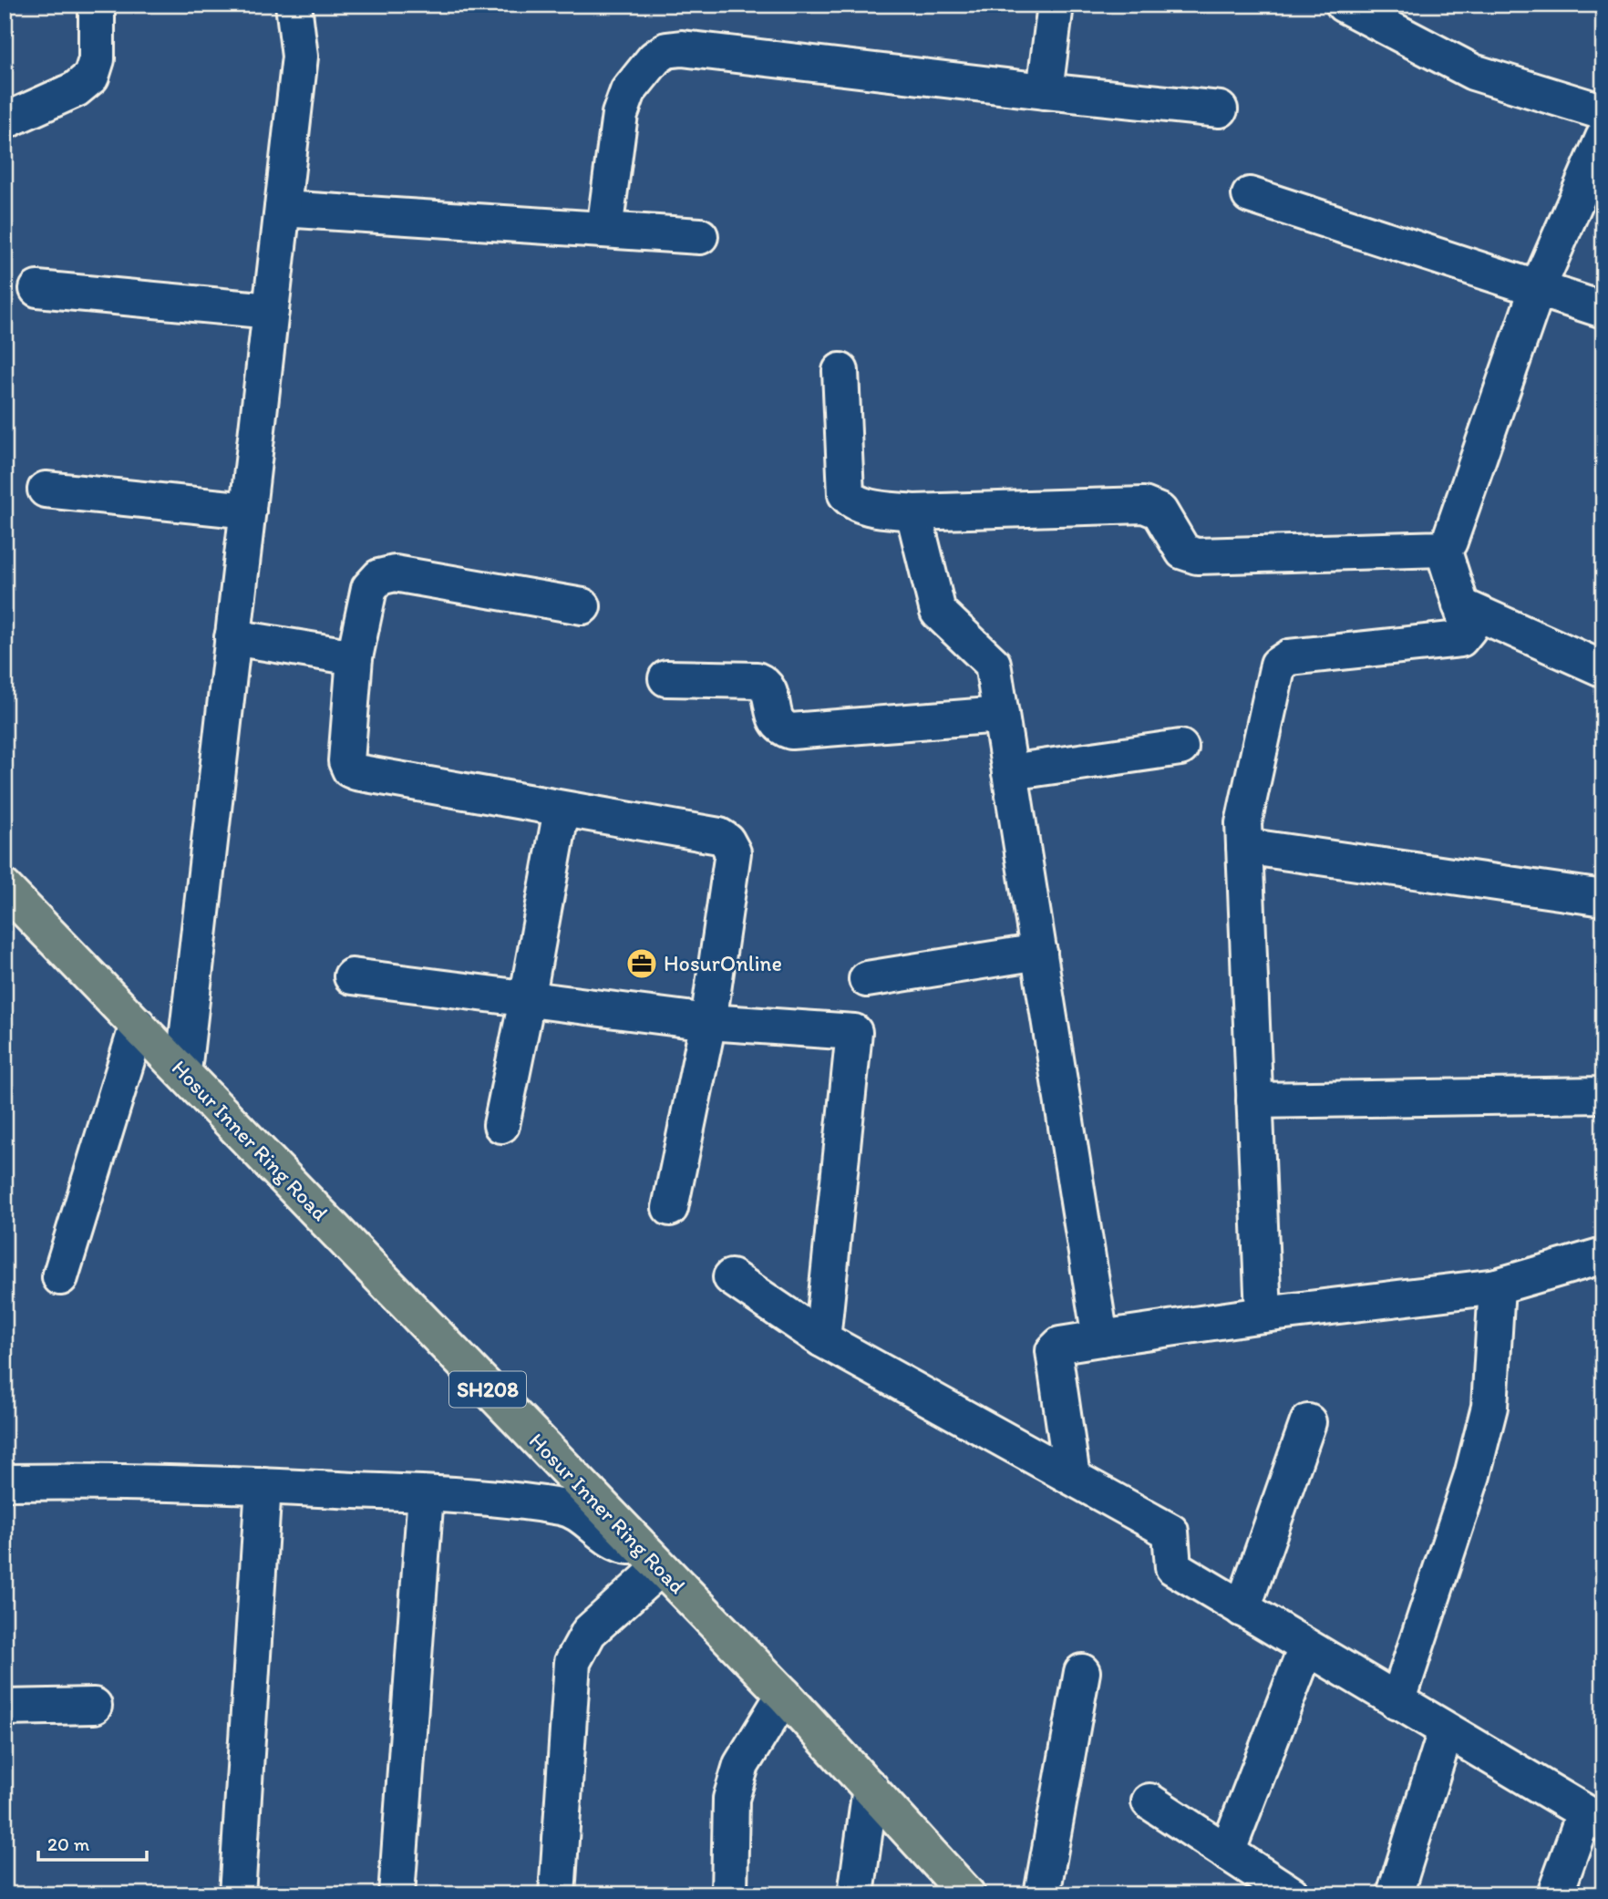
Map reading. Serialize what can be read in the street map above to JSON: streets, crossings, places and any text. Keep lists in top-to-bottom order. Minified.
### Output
{"streets":{"main road":["Hosur Inner Ring Road","SH208"]},"places":{"office":["HosurOnline"]},"scale_bar":"20 m"}
